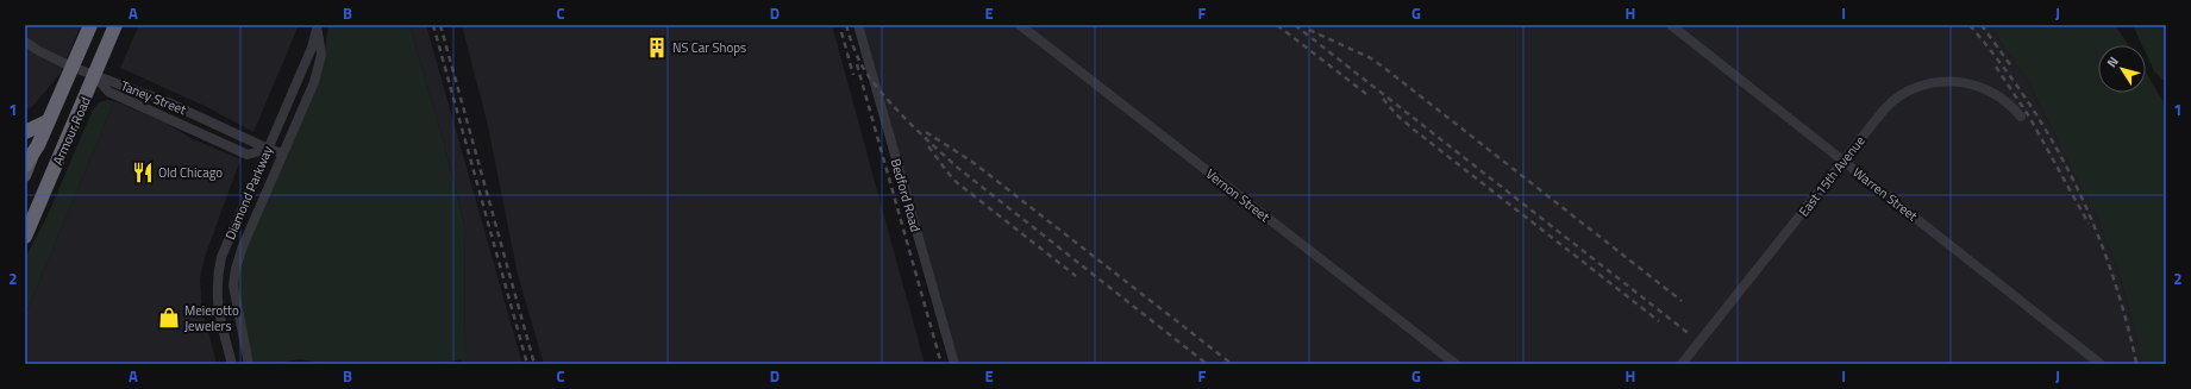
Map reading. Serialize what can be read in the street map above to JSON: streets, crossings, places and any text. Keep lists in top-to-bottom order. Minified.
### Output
{"streets":{"highway":["Armour Road"],"street":["Taney Street","East 15th Avenue","Diamond Parkway","Warren Street","Bedford Road","Vernon Street"]},"crossings":[["Taney Street","Armour Road"],["Taney Street","Diamond Parkway"],["East 15th Avenue","Warren Street"]],"places":{"building":["NS Car Shops"],"restaurant":["Old Chicago"],"shop":["Meierotto Jewelers"]},"north":"top left","grid":{"columns":["A","B","C","D","E","F","G","H","I","J"],"rows":["1","2"]}}
